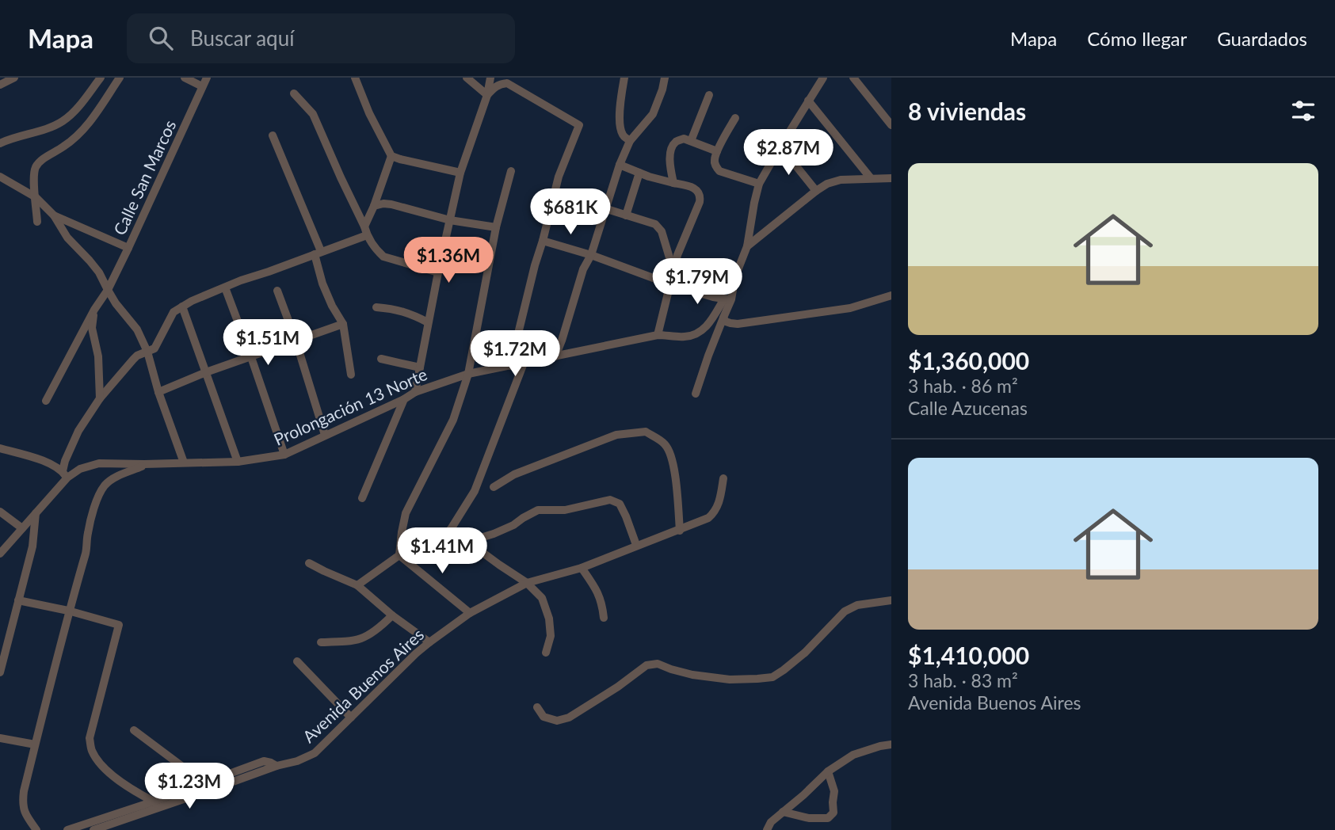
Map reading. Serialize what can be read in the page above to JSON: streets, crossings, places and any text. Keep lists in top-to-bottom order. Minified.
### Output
{"streets":{"street":["Calle San Marcos","Prolongación 13 Norte","Avenida Buenos Aires"]},"page":{"header":"Mapa","search":"Buscar aquí","nav":["Mapa","Cómo llegar","Guardados"],"heading":"8 viviendas","price":["$2.87M","$681K","$1.36M","$1.79M","$1.51M","$1.72M","$1.41M","$1.23M"],"list":[{"name":"$1,360,000","note":"3 hab. · 86 m² · Calle Azucenas"},{"name":"$1,410,000","note":"3 hab. · 83 m² · Avenida Buenos Aires"}]}}
